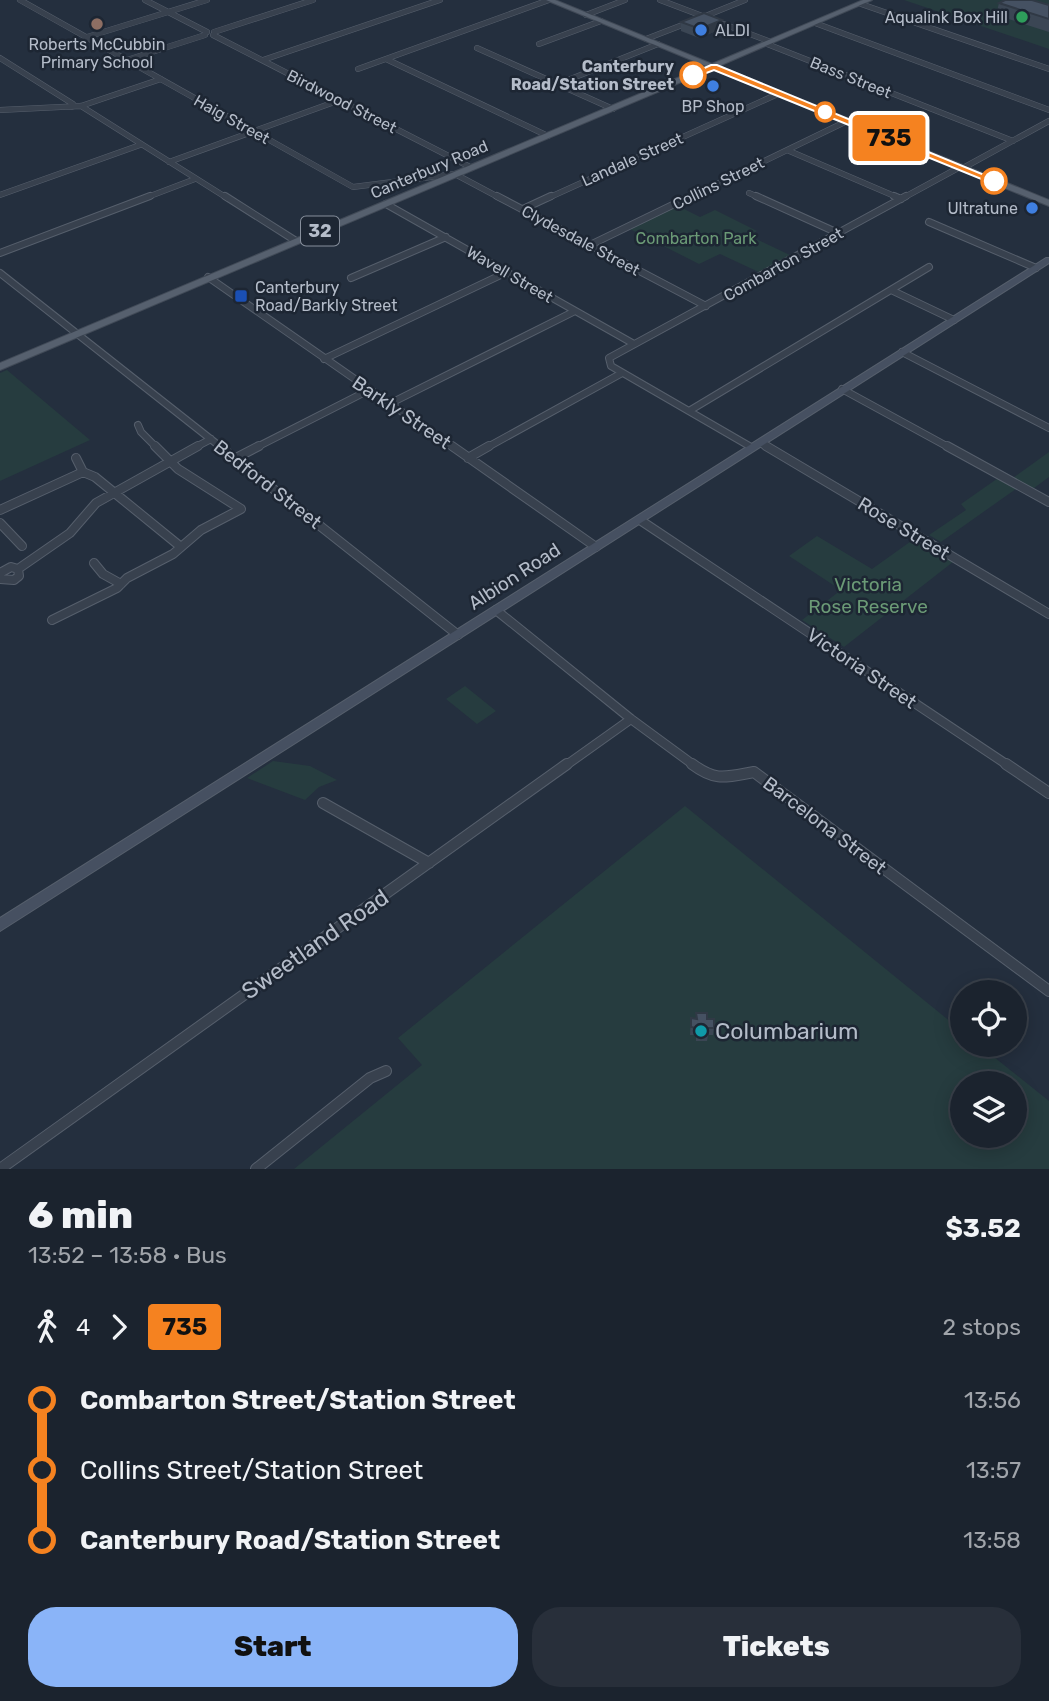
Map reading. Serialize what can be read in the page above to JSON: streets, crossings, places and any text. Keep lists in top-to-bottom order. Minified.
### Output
{"streets":{"main road":["Canterbury Road","32"],"street":["Bass Street","Birdwood Street","Haig Street","Landale Street","Collins Street","Clydesdale Street","Combarton Street","Wavell Street","Barkly Street","Bedford Street","Rose Street","Albion Road","Victoria Street","Barcelona Street","Sweetland Road"]},"crossings":[["Bass Street","Canterbury Road"],["Bass Street","Combarton Street"],["Birdwood Street","Canterbury Road"],["Haig Street","Canterbury Road"],["Haig Street","Clydesdale Street"],["Landale Street","Clydesdale Street"],["Canterbury Road","Clydesdale Street"],["Canterbury Road","Wavell Street"],["Canterbury Road","Barkly Street"],["Canterbury Road","Bedford Street"],["Collins Street","Clydesdale Street"],["Clydesdale Street","Combarton Street"],["Combarton Street","Wavell Street"],["Combarton Street","Rose Street"],["Barkly Street","Albion Road"],["Bedford Street","Albion Road"],["Rose Street","Albion Road"],["Albion Road","Victoria Street"],["Albion Road","Barcelona Street"],["Barcelona Street","Sweetland Road"]],"parks":["Combarton Park","Victoria Rose Reserve"],"places":{"other":["Aqualink Box Hill","Roberts McCubbin Primary School","ALDI","Canterbury Road/Station Street","BP Shop","Ultratune","Columbarium"],"transit":["Canterbury Road/Barkly Street"]},"lines":["bus line 735"],"page":{"on_map":"735","heading":["6 min","13:52 – 13:58 · Bus","$3.52"],"legs":["4","735","2 stops"],"list":[{"name":"Combarton Street/Station Street","value":"13:56"},{"name":"Collins Street/Station Street","value":"13:57"},{"name":"Canterbury Road/Station Street","value":"13:58"}],"buttons":["Start","Tickets"]}}
